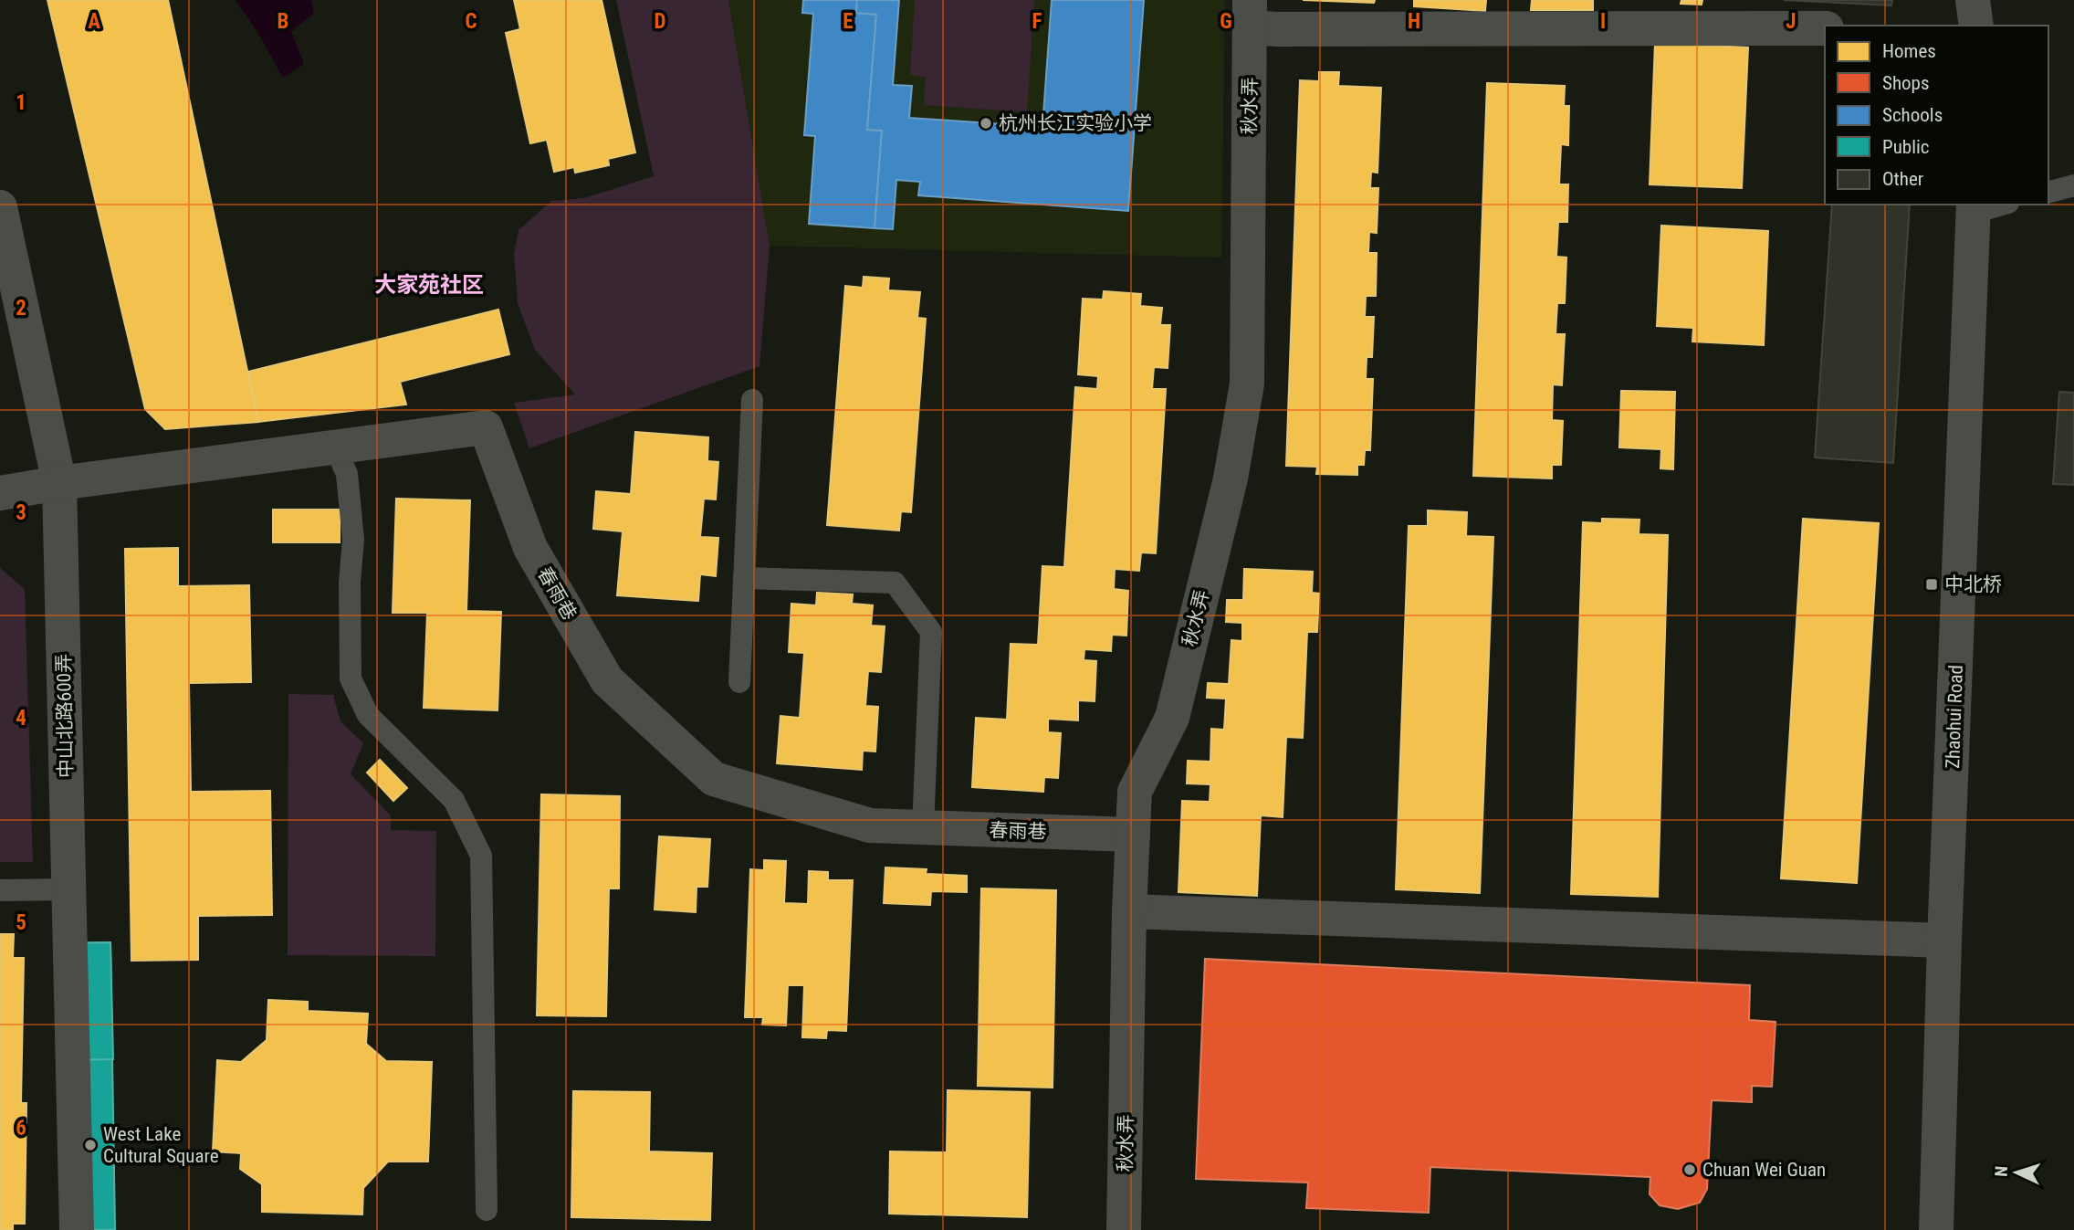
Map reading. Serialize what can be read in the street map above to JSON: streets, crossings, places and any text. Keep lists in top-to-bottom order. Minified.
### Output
{"streets":{"street":["秋水弄","春雨巷","中山北路600弄","Zhaohui Road"]},"crossings":[["秋水弄","春雨巷"],["春雨巷","中山北路600弄"]],"districts":["大家苑社区"],"places":{"other":["杭州长江实验小学","West Lake Cultural Square","Chuan Wei Guan"],"transit":["中北桥"]},"legend":["Homes","Shops","Schools","Public","Other"],"north":"left","grid":{"columns":["A","B","C","D","E","F","G","H","I","J"],"rows":["1","2","3","4","5","6"]}}
